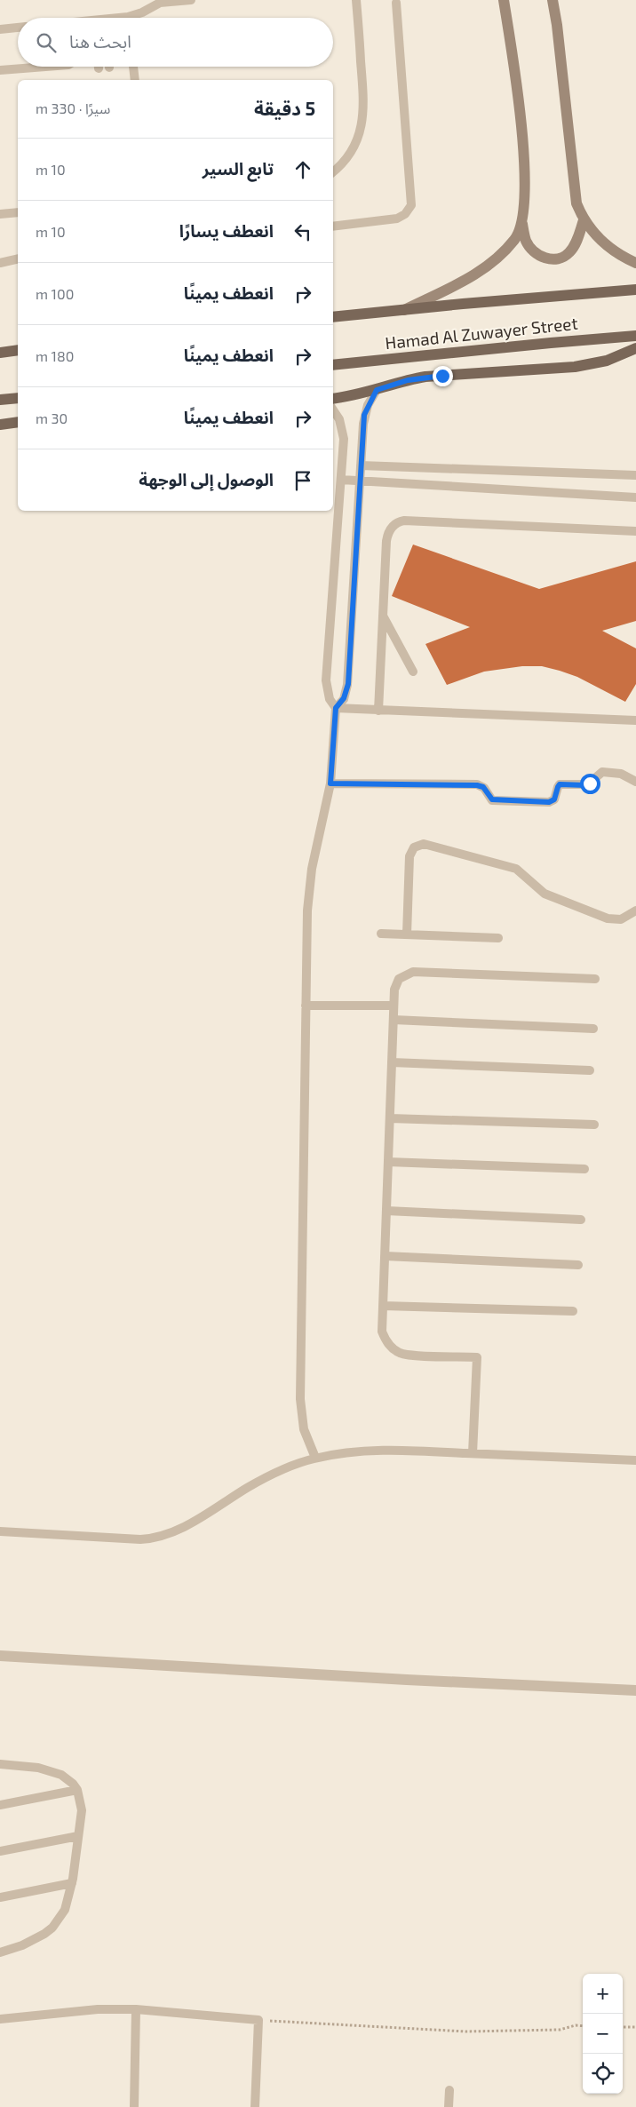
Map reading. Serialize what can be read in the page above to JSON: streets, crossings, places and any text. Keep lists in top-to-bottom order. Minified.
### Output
{"streets":{"main road":["Hamad Al Zuwayer Street"]},"page":{"search":"ابحث هنا","heading":["5 دقيقة","سيرًا · 330 m"],"list":[["تابع السير","10 m"],["انعطف يسارًا","10 m"],["انعطف يمينًا","100 m"],["انعطف يمينًا","180 m"],["انعطف يمينًا","30 m"],"الوصول إلى الوجهة"],"map_buttons":["+","−"]}}
